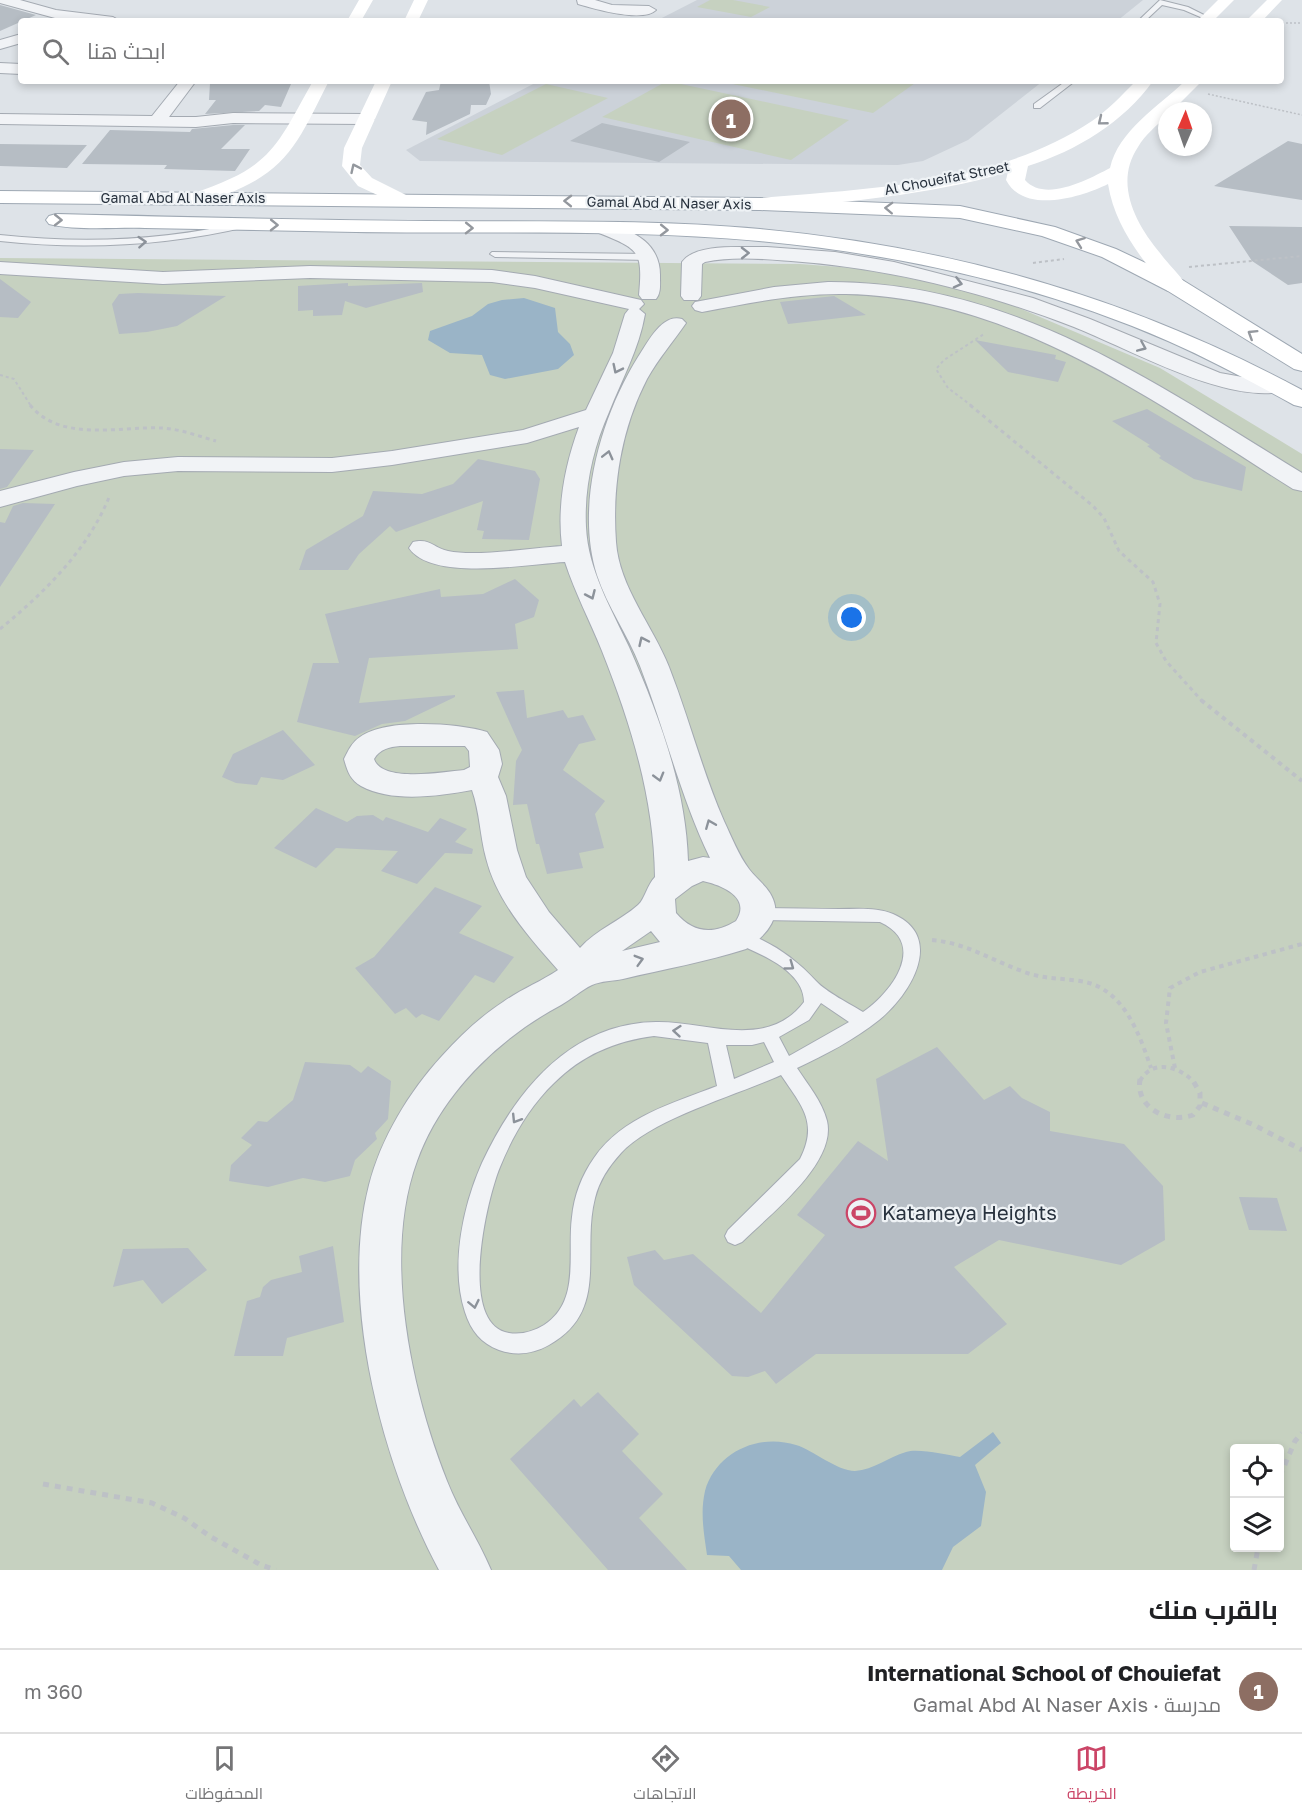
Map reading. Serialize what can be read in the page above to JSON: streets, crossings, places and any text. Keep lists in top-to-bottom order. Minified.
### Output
{"streets":{"main road":["Al Choueifat Street","Gamal Abd Al Naser Axis"]},"crossings":[["Al Choueifat Street","Gamal Abd Al Naser Axis"]],"places":{"sports":["Katameya Heights"]},"north":"top","page":{"search":"ابحث هنا","pins":"1","heading":"بالقرب منك","list":[{"mark":"1","name":"International School of Chouiefat","note":"مدرسة · Gamal Abd Al Naser Axis","value":"360 m"}],"nav":["الخريطة","الاتجاهات","المحفوظات"]}}
